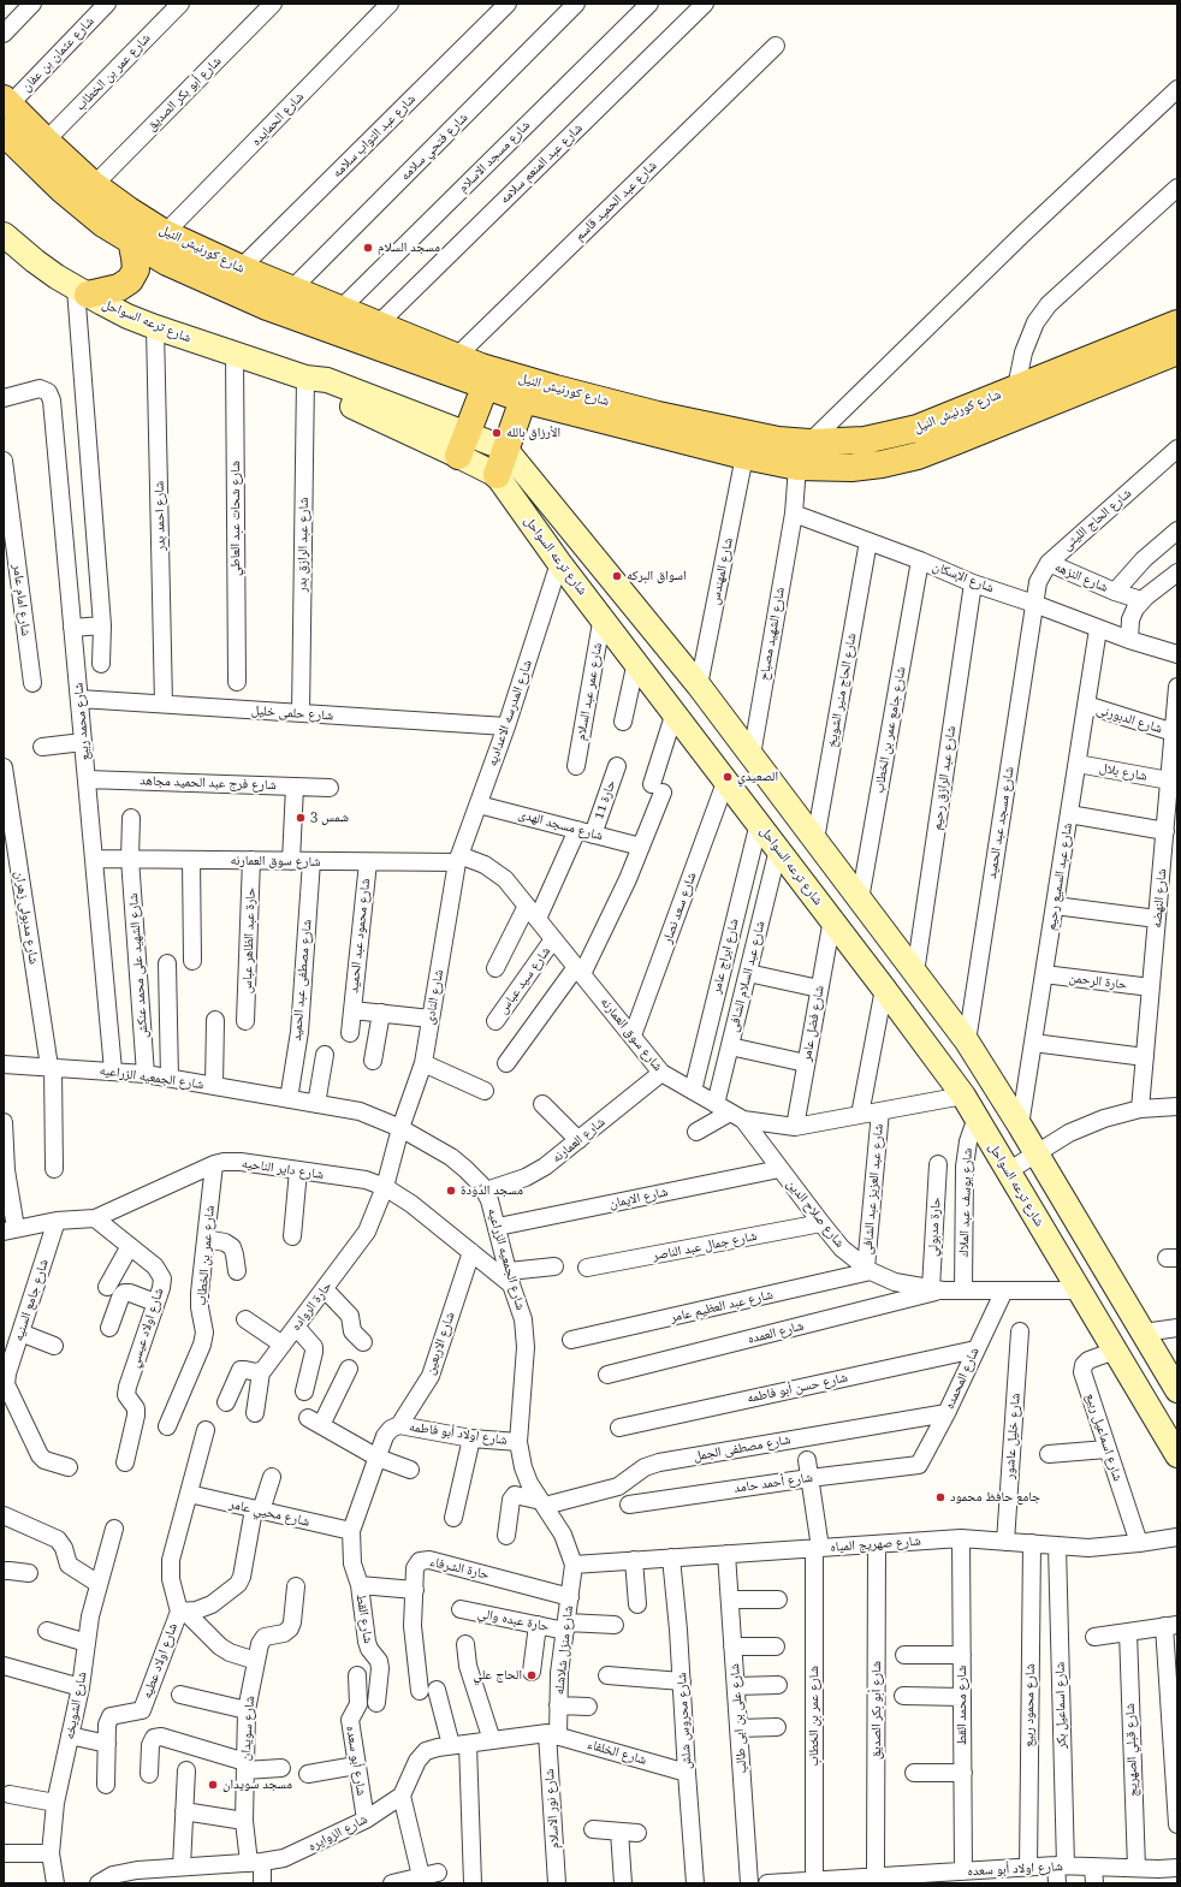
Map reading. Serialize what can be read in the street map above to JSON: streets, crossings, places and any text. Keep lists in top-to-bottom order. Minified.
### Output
{"streets":{"main road":["شارع كورنيش النيل","شارع ترعه السواحل"],"street":["شارع عثمان بن عفان","شارع عمر بن الخطاب","شارع أبو بكر الصديق","شارع الحمايده","شارع عبد التواب سلامه","شارع فتحي سلامه","شارع مسجد الاسلام","شارع عبد المنعم سلامه","شارع عبد الحميد قاسم","شارع احمد بدر","شارع شحات عبد العاطي","شارع الحاج الليثى","شارع عبد الرازق بدر","شارع المهندس","شارع الإسكان","شارع النزهه","شارع امام عامر","شارع الشهيد مصباح","شارع الحاج منير الشويخ","شارع عمر عبد السلام","شارع حلمى خليل","شارع المدرسه الاعداديه","شارع الدبورنى","شارع محمد ربيع","شارع جامع عمر بن الخطاب","شارع بلال","شارع عبد الرازق رحيم","شارع فرج عبد الحميد مجاهد","حارة 11","شارع مسجد عبد الحميد","شارع مسجد الهدى","شارع سوق العمارنه","شارع عبد السميع رحيم","شارع النهضه","شارع سعد نصار","شارع مدبولى زهران","شارع محمود عبد الحميد","حارة عبد الظاهر عباس","شارع ابراج عامر","شارع الشهيد على محمد عنكش","شارع عبد السلام الشافى","شارع مصطفى عبد الحميد","شارع سيد عباس","حارة الرحمن","شارع النادى","شارع فضل عامر","شارع الجمعيه الزراعيه","شارع العمارنه","شارع داير الناحيه","شارع عبد العزيز عبد الشافى","شارع الايمان","شارع يوسف عبد الملاك","شارع صلاح الدين","حارة مدبولي","شارع جمال عبد الناصر","شارع جامع السنيه","حارة الرواده","شارع عبد العظيم عامر","شارع اولاد عيسي","شارع العمده","شارع الاربعين","شارع المحمده","شارع حسن أبو فاطمه","شارع اولاد أبو فاطمه","شارع خليل عاشور","شارع اسماعيل ربيع","شارع مصطفى الجمل","شارع أحمد حامد","شارع محيي عامر","شارع صهريج المياه","حارة الشرفاء","شارع القط","حارة عبده والي","شارع منزل شلاشله","شارع اولاد عطيه","شارع الشويخه","شارع محمد القط","شارع محمود ربيع","شارع اسماعيل بكر","شارع على بن ابى طالب","شارع محروس شلش","شارع سويدان","شارع قبلي الصهريج","شارع الخلفاء","شارع أبو سعده","شارع نور الاسلام","شارع الزوايره","شارع اولاد أبو سعده"]},"crossings":[["شارع عثمان بن عفان","شارع كورنيش النيل"],["شارع عمر بن الخطاب","شارع كورنيش النيل"],["شارع عمر بن الخطاب","شارع داير الناحيه"],["شارع عمر بن الخطاب","شارع أحمد حامد"],["شارع عمر بن الخطاب","شارع صهريج المياه"],["شارع عمر بن الخطاب","شارع اولاد أبو سعده"],["شارع أبو بكر الصديق","شارع كورنيش النيل"],["شارع أبو بكر الصديق","شارع صهريج المياه"],["شارع أبو بكر الصديق","شارع اولاد أبو سعده"],["شارع الحمايده","شارع كورنيش النيل"],["شارع عبد التواب سلامه","شارع كورنيش النيل"],["شارع فتحي سلامه","شارع كورنيش النيل"],["شارع مسجد الاسلام","شارع كورنيش النيل"],["شارع عبد المنعم سلامه","شارع كورنيش النيل"],["شارع عبد الحميد قاسم","شارع كورنيش النيل"],["شارع كورنيش النيل","شارع المهندس"],["شارع ترعه السواحل","شارع احمد بدر"],["شارع ترعه السواحل","شارع شحات عبد العاطي"],["شارع ترعه السواحل","شارع عبد الرازق بدر"],["شارع ترعه السواحل","شارع المهندس"],["شارع ترعه السواحل","شارع الشهيد مصباح"],["شارع ترعه السواحل","شارع الحاج منير الشويخ"],["شارع ترعه السواحل","شارع عمر عبد السلام"],["شارع ترعه السواحل","شارع المدرسه الاعداديه"],["شارع ترعه السواحل","شارع جامع عمر بن الخطاب"],["شارع ترعه السواحل","شارع عبد الرازق رحيم"],["شارع ترعه السواحل","شارع مسجد عبد الحميد"],["شارع ترعه السواحل","شارع سوق العمارنه"],["شارع ترعه السواحل","شارع عبد السميع رحيم"],["شارع ترعه السواحل","شارع سعد نصار"],["شارع ترعه السواحل","شارع ابراج عامر"],["شارع ترعه السواحل","شارع عبد السلام الشافى"],["شارع ترعه السواحل","شارع فضل عامر"],["شارع ترعه السواحل","شارع يوسف عبد الملاك"],["شارع ترعه السواحل","شارع صلاح الدين"],["شارع ترعه السواحل","شارع اسماعيل ربيع"],["شارع احمد بدر","شارع حلمى خليل"],["شارع الحاج الليثى","شارع الإسكان"],["شارع الحاج الليثى","شارع النزهه"],["شارع الحاج الليثى","شارع مسجد عبد الحميد"],["شارع عبد الرازق بدر","شارع حلمى خليل"],["شارع الإسكان","شارع الشهيد مصباح"],["شارع الإسكان","شارع الحاج منير الشويخ"],["شارع الإسكان","شارع جامع عمر بن الخطاب"],["شارع الإسكان","شارع عبد الرازق رحيم"],["شارع الإسكان","شارع مسجد عبد الحميد"],["شارع الإسكان","شارع عبد السميع رحيم"],["شارع حلمى خليل","شارع المدرسه الاعداديه"],["شارع حلمى خليل","شارع محمد ربيع"],["شارع المدرسه الاعداديه","شارع مسجد الهدى"],["شارع المدرسه الاعداديه","شارع سوق العمارنه"],["شارع المدرسه الاعداديه","شارع النادى"],["شارع الدبورنى","شارع عبد السميع رحيم"],["شارع الدبورنى","شارع النهضه"],["شارع محمد ربيع","شارع فرج عبد الحميد مجاهد"],["شارع محمد ربيع","شارع سوق العمارنه"],["شارع محمد ربيع","شارع الجمعيه الزراعيه"],["شارع بلال","شارع عبد السميع رحيم"],["شارع بلال","شارع النهضه"],["حارة 11","شارع مسجد الهدى"],["حارة 11","شارع سوق العمارنه"],["شارع سوق العمارنه","شارع سعد نصار"],["شارع سوق العمارنه","شارع محمود عبد الحميد"],["شارع سوق العمارنه","حارة عبد الظاهر عباس"],["شارع سوق العمارنه","شارع ابراج عامر"],["شارع سوق العمارنه","شارع الشهيد على محمد عنكش"],["شارع سوق العمارنه","شارع عبد السلام الشافى"],["شارع سوق العمارنه","شارع مصطفى عبد الحميد"],["شارع سوق العمارنه","شارع سيد عباس"],["شارع سوق العمارنه","شارع النادى"],["شارع سوق العمارنه","شارع فضل عامر"],["شارع سوق العمارنه","شارع العمارنه"],["شارع سوق العمارنه","شارع عبد العزيز عبد الشافى"],["شارع سوق العمارنه","شارع صلاح الدين"],["شارع عبد السميع رحيم","حارة الرحمن"],["شارع النهضه","حارة الرحمن"],["شارع مدبولى زهران","شارع الجمعيه الزراعيه"],["شارع محمود عبد الحميد","شارع النادى"],["شارع الشهيد على محمد عنكش","شارع الجمعيه الزراعيه"],["شارع عبد السلام الشافى","شارع صلاح الدين"],["شارع مصطفى عبد الحميد","شارع الجمعيه الزراعيه"],["شارع النادى","شارع الجمعيه الزراعيه"],["شارع النادى","حارة الرواده"],["شارع الجمعيه الزراعيه","شارع العمارنه"],["شارع الجمعيه الزراعيه","شارع داير الناحيه"],["شارع الجمعيه الزراعيه","شارع الايمان"],["شارع الجمعيه الزراعيه","حارة الرواده"],["شارع الجمعيه الزراعيه","شارع اولاد أبو فاطمه"],["شارع الجمعيه الزراعيه","شارع مصطفى الجمل"],["شارع الجمعيه الزراعيه","شارع صهريج المياه"],["شارع الجمعيه الزراعيه","شارع منزل شلاشله"],["شارع داير الناحيه","شارع جامع السنيه"],["شارع داير الناحيه","حارة الرواده"],["شارع داير الناحيه","شارع اولاد عيسي"],["شارع داير الناحيه","شارع الاربعين"],["شارع عبد العزيز عبد الشافى","شارع صلاح الدين"],["شارع عبد العزيز عبد الشافى","شارع عبد العظيم عامر"],["شارع الايمان","شارع صلاح الدين"],["شارع يوسف عبد الملاك","شارع صلاح الدين"],["شارع صلاح الدين","حارة مدبولي"],["شارع صلاح الدين","شارع جمال عبد الناصر"],["شارع صلاح الدين","شارع عبد العظيم عامر"],["شارع صلاح الدين","شارع العمده"],["شارع صلاح الدين","شارع المحمده"],["حارة مدبولي","شارع العمده"],["شارع الاربعين","شارع اولاد أبو فاطمه"],["شارع الاربعين","شارع محيي عامر"],["شارع الاربعين","شارع القط"],["شارع المحمده","شارع حسن أبو فاطمه"],["شارع المحمده","شارع مصطفى الجمل"],["شارع المحمده","شارع أحمد حامد"],["شارع خليل عاشور","شارع صهريج المياه"],["شارع اسماعيل ربيع","شارع صهريج المياه"],["شارع محيي عامر","شارع القط"],["شارع محيي عامر","شارع اولاد عطيه"],["شارع صهريج المياه","شارع منزل شلاشله"],["شارع صهريج المياه","شارع محمد القط"],["شارع صهريج المياه","شارع محمود ربيع"],["شارع صهريج المياه","شارع اسماعيل بكر"],["شارع صهريج المياه","شارع على بن ابى طالب"],["شارع صهريج المياه","شارع محروس شلش"],["حارة الشرفاء","شارع منزل شلاشله"],["حارة عبده والي","شارع منزل شلاشله"],["شارع منزل شلاشله","شارع الخلفاء"],["شارع منزل شلاشله","شارع نور الاسلام"],["شارع محمد القط","شارع اولاد أبو سعده"],["شارع محمود ربيع","شارع اولاد أبو سعده"],["شارع اسماعيل بكر","شارع اولاد أبو سعده"],["شارع محروس شلش","شارع الخلفاء"],["شارع سويدان","شارع الزوايره"],["شارع قبلي الصهريج","شارع اولاد أبو سعده"],["شارع الخلفاء","شارع نور الاسلام"],["شارع أبو سعده","شارع الزوايره"]],"places":["مسجد السلام","الأرزاق بالله","اسواق البركه","الصعيدي","شمس 3","مسجد الدَّوَدة","جامع حافظ محمود","الحاج علي","مسجد سويدان"]}
